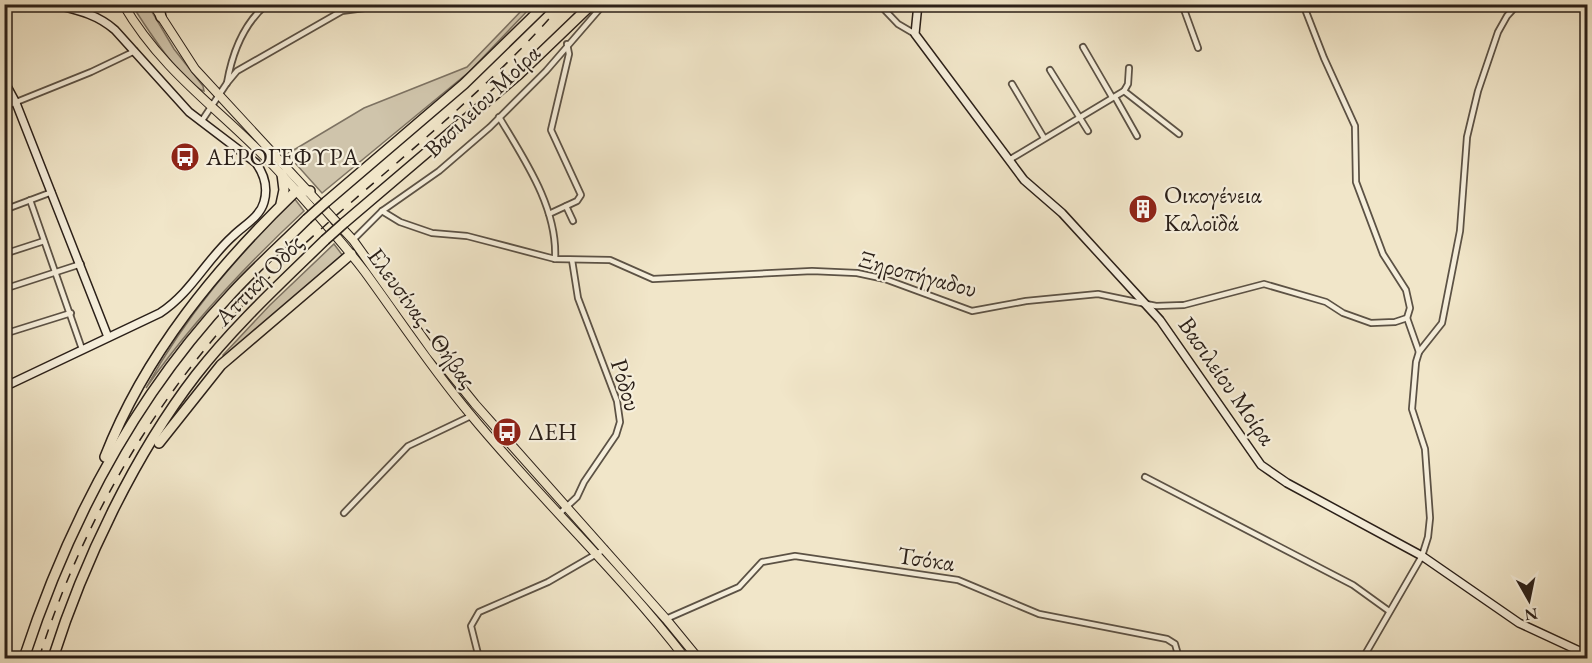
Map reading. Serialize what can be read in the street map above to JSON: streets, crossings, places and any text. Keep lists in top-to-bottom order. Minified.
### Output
{"streets":{"highway":["Αττική Οδός"],"main road":["Ελευσίνας - Θήβας"],"street":["Βασιλείου Μοίρα","Ξηροπήγαδου","Ρόδου","Τσόκα"]},"crossings":[["Βασιλείου Μοίρα","Ξηροπήγαδου"],["Βασιλείου Μοίρα","Ελευσίνας - Θήβας"],["Ξηροπήγαδου","Ρόδου"],["Ελευσίνας - Θήβας","Ρόδου"],["Ελευσίνας - Θήβας","Τσόκα"]],"places":{"bus stop":["ΑΕΡΟΓΕΦΥΡΑ","ΔΕΗ"],"building":["Οικογένεια Καλοϊδά"]},"north":"bottom"}
